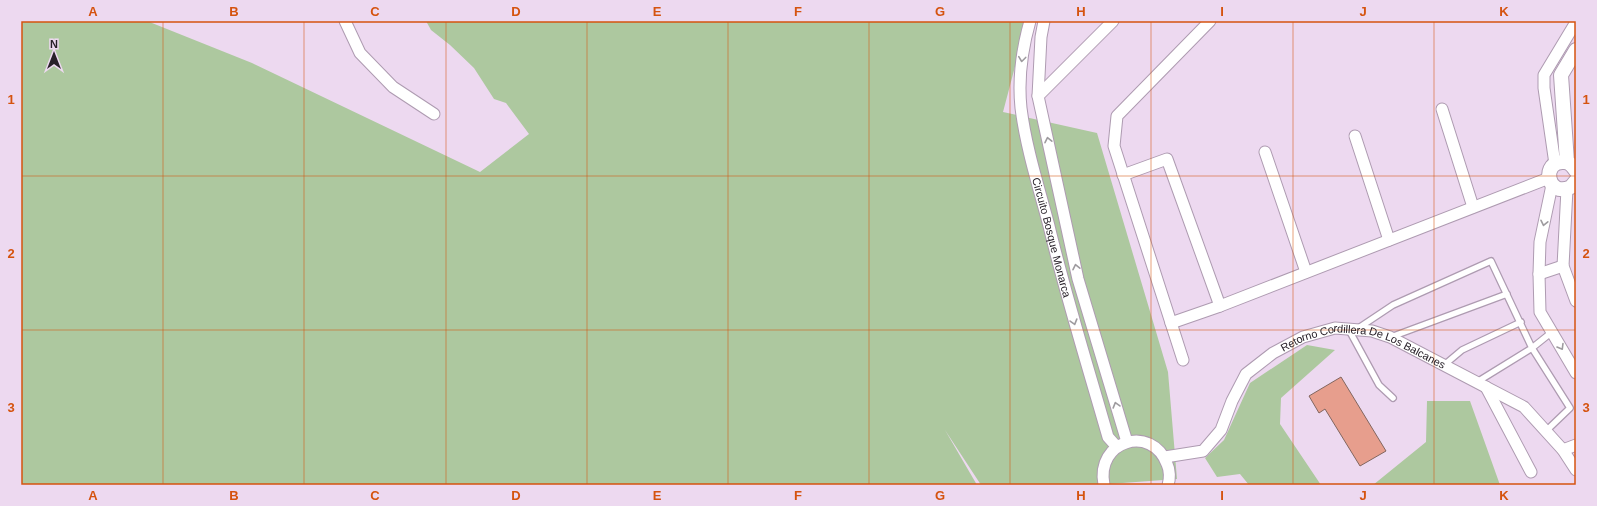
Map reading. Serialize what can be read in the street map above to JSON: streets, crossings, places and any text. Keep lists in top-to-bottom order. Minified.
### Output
{"streets":{"street":["Circuito Bosque Monarca","Retorno Cordillera De Los Balcanes"]},"north":"top","grid":{"columns":["A","B","C","D","E","F","G","H","I","J","K"],"rows":["1","2","3"]}}
